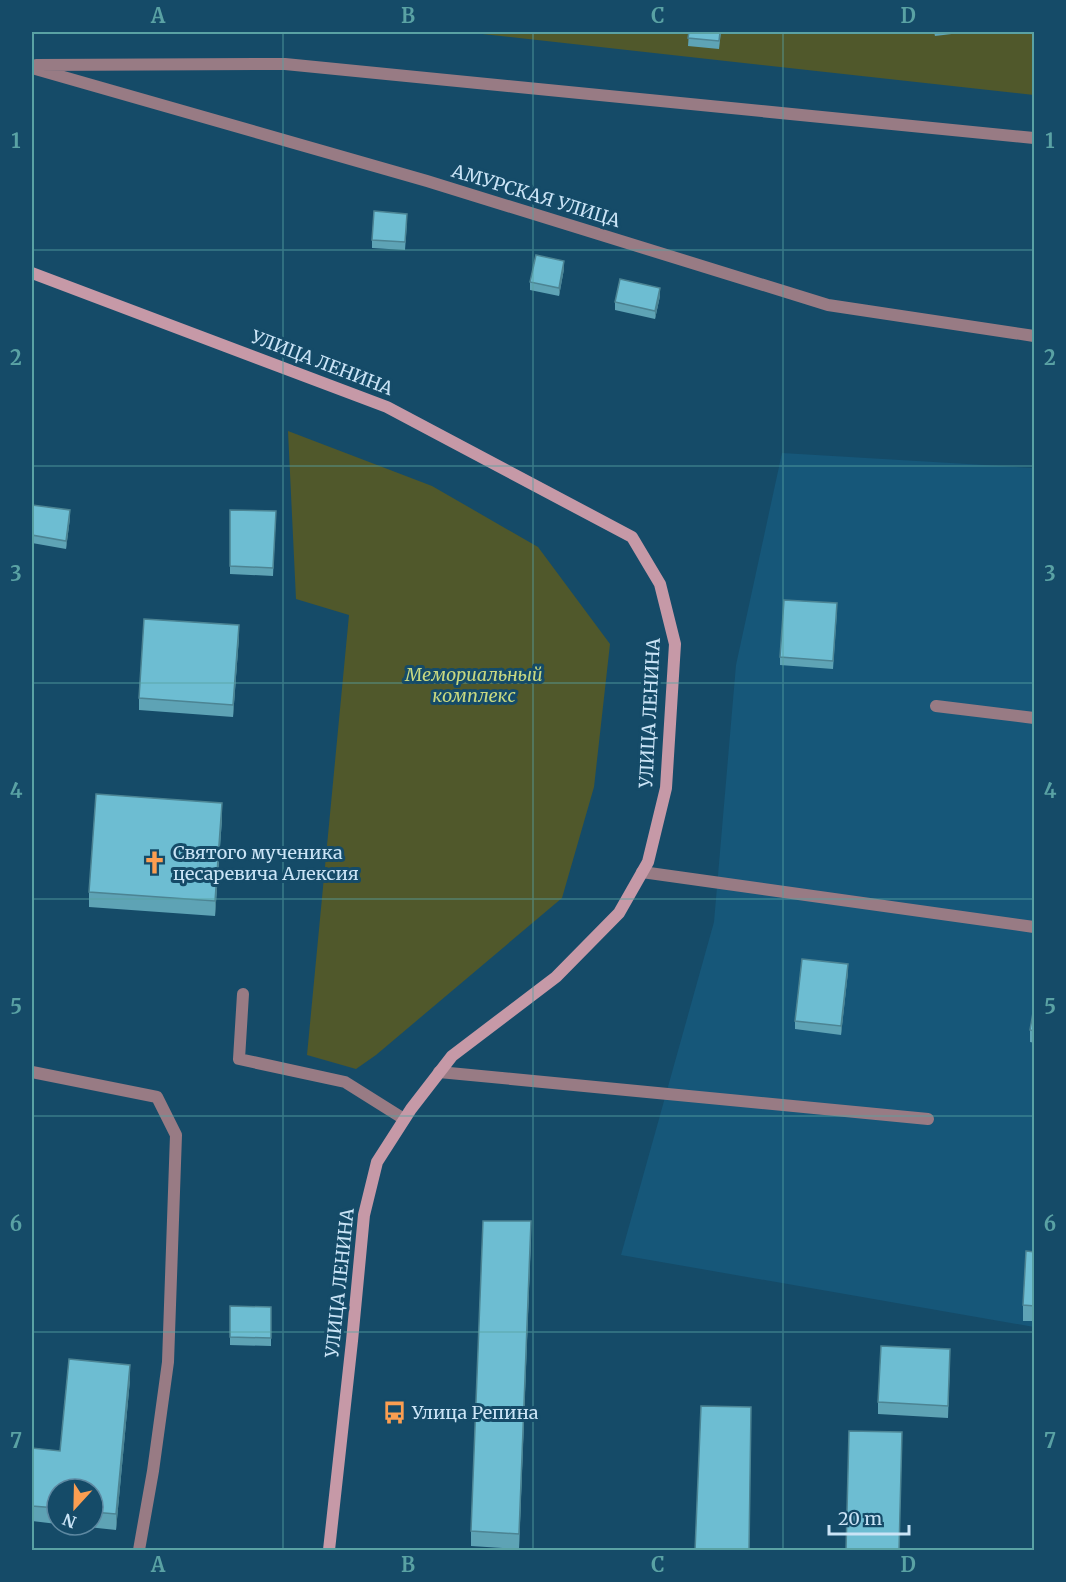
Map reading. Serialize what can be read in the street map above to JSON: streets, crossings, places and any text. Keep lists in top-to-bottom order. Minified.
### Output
{"streets":{"main road":["УЛИЦА ЛЕНИНА"],"street":["АМУРСКАЯ УЛИЦА"]},"parks":["Мемориальный комплекс"],"places":{"church":["Святого мученика цесаревича Алексия"],"bus stop":["Улица Репина"]},"scale_bar":"20 m","north":"bottom","grid":{"columns":["A","B","C","D"],"rows":["1","2","3","4","5","6","7"]}}
